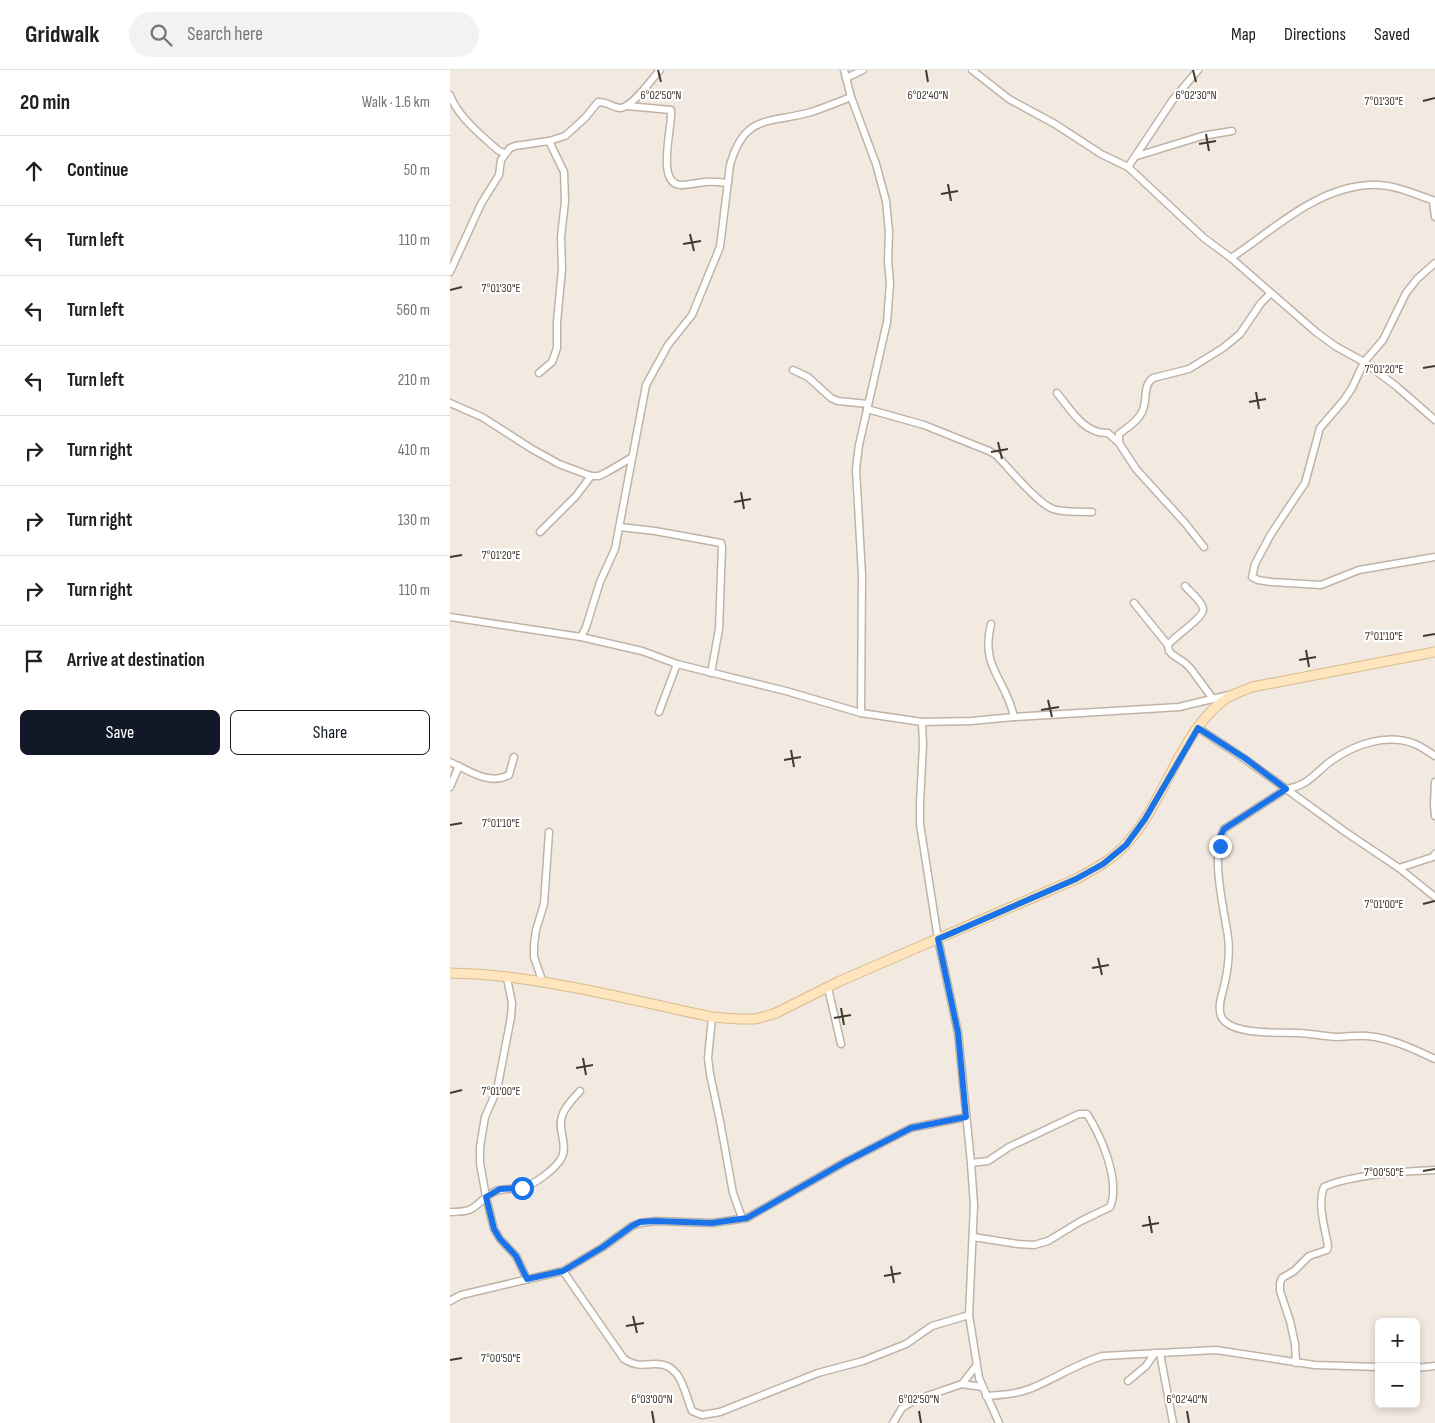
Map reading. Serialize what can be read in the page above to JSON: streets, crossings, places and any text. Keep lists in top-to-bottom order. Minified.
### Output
{"page":{"header":"Gridwalk","search":"Search here","nav":["Map","Directions","Saved"],"heading":["20 min","Walk · 1.6 km"],"list":[["Continue","50 m"],["Turn left","110 m"],["Turn left","560 m"],["Turn left","210 m"],["Turn right","410 m"],["Turn right","130 m"],["Turn right","110 m"],"Arrive at destination"],"buttons":["Save","Share"],"map_buttons":["+","−"]},"coordinates":["6°02'50\"N","6°02'40\"N","6°02'30\"N","7°01'30\"E","7°01'20\"E","7°01'10\"E","7°01'00\"E","7°00'50\"E","6°03'00\"N"]}
